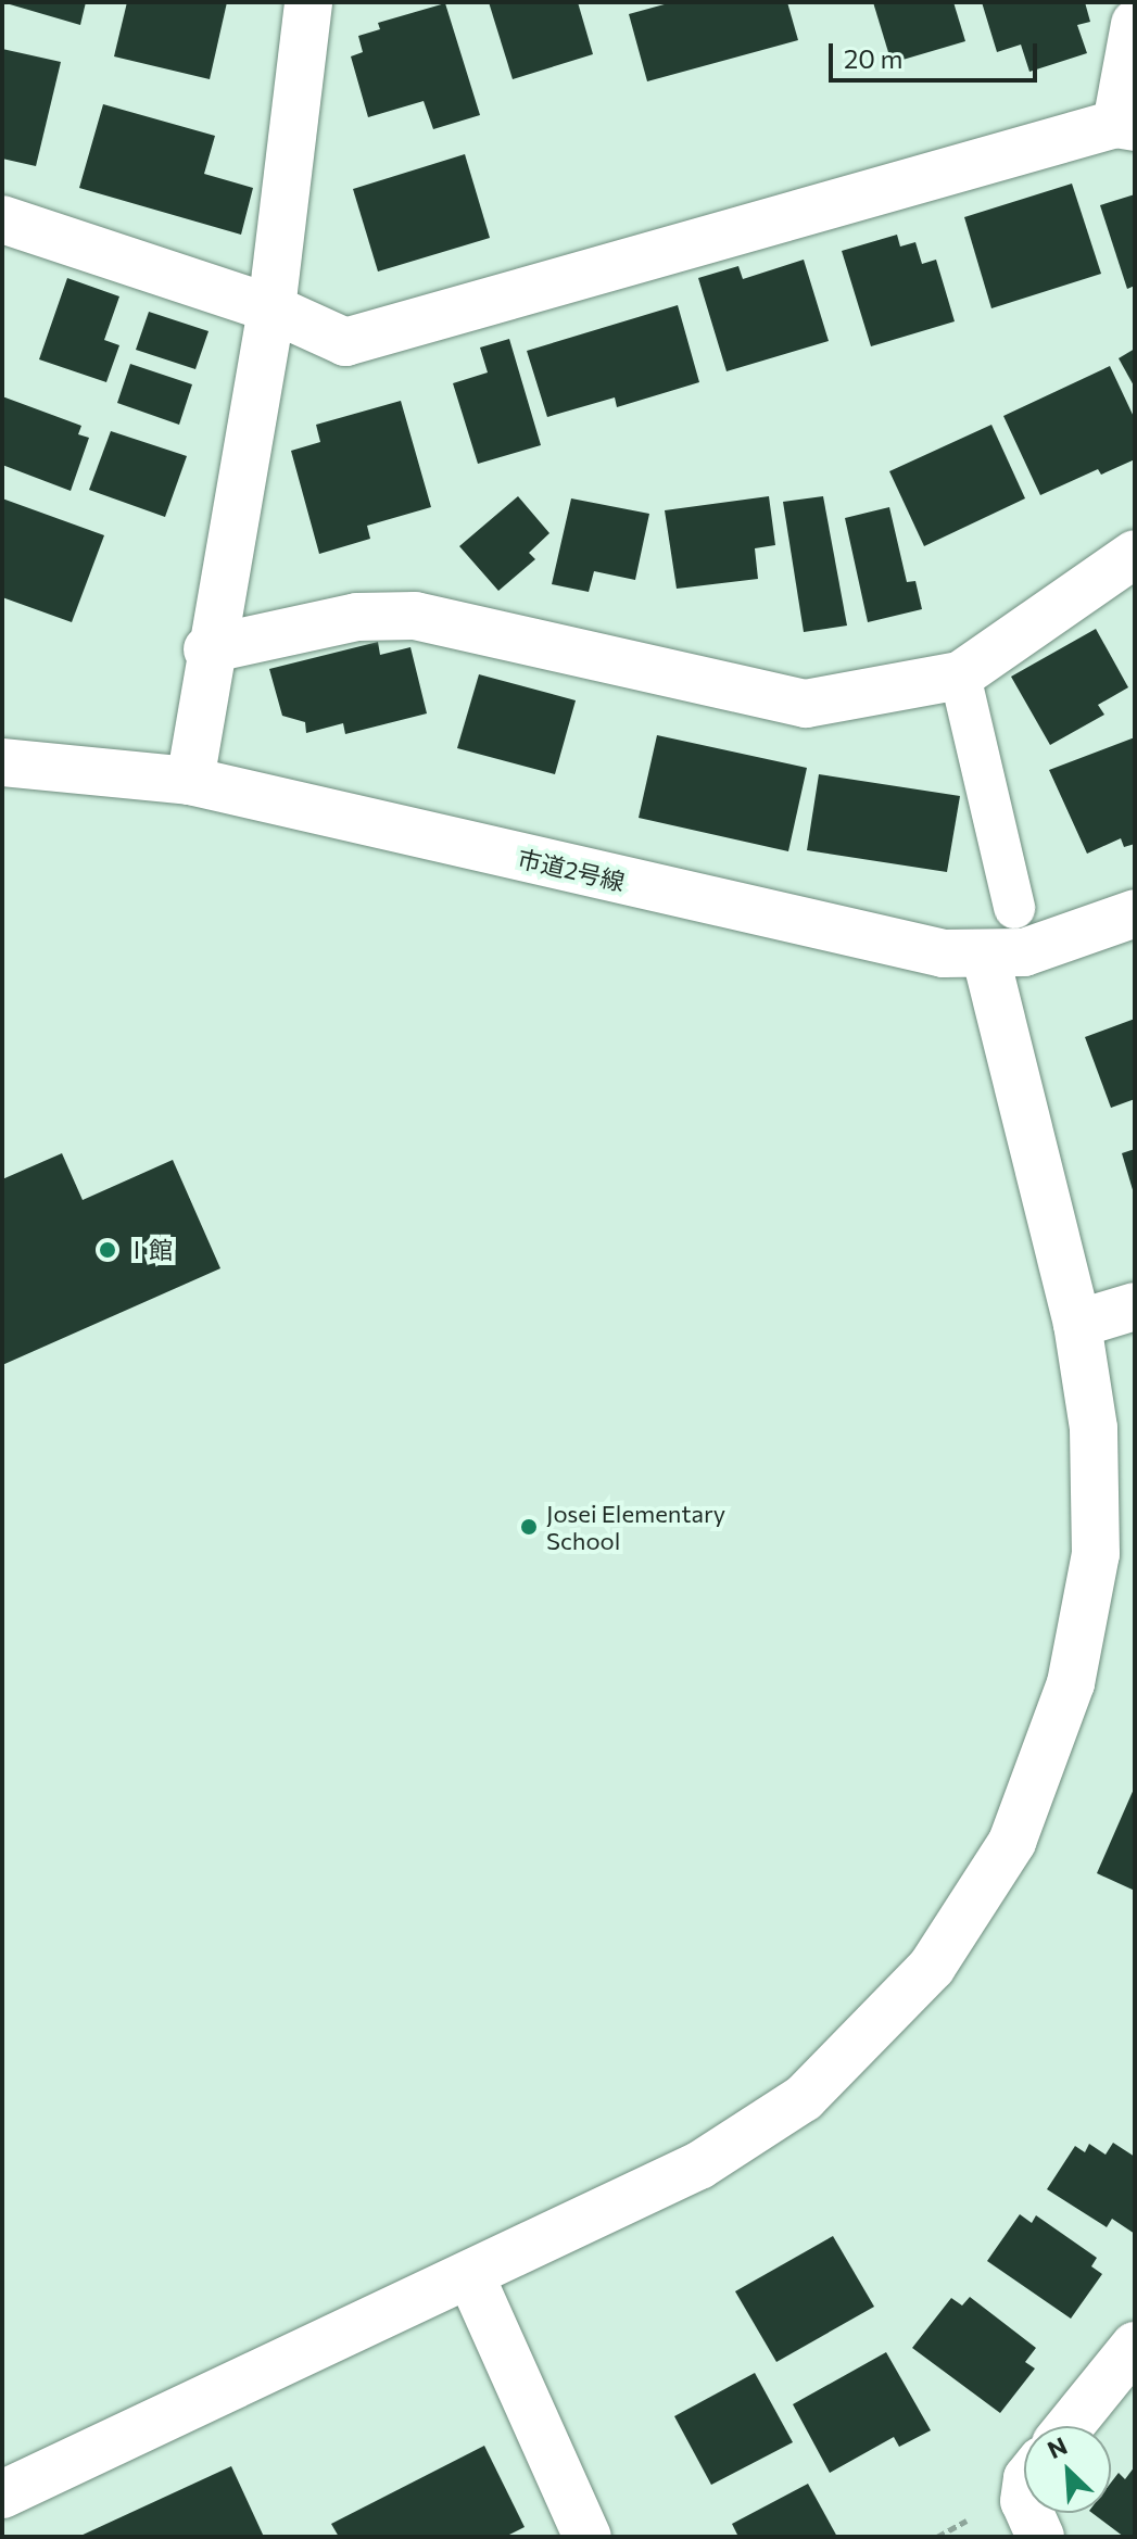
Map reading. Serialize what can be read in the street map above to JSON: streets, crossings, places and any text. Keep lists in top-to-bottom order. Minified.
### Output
{"streets":{"street":["市道2号線"]},"places":["Ⅰ館","Josei Elementary School"],"scale_bar":"20 m","north":"top left"}
